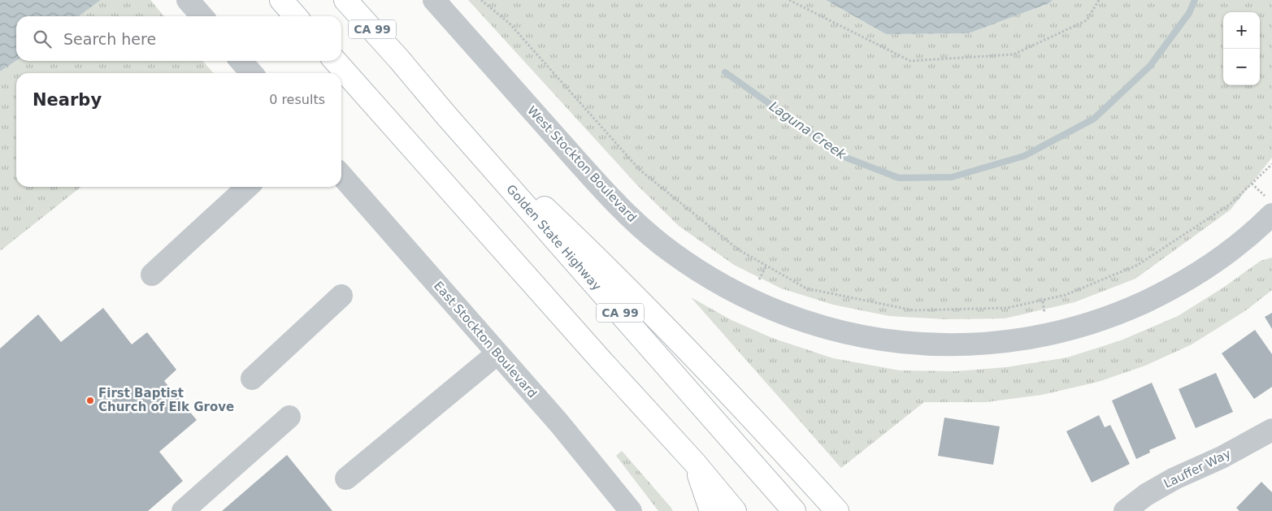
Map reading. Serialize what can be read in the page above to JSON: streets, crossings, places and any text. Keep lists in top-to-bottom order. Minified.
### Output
{"streets":{"highway":["CA 99","Golden State Highway"],"street":["West Stockton Boulevard","East Stockton Boulevard","Lauffer Way"]},"water":["Laguna Creek"],"places":["First Baptist Church of Elk Grove"],"page":{"map_buttons":["+","−"],"search":"Search here","heading":["Nearby","0 results"]}}
